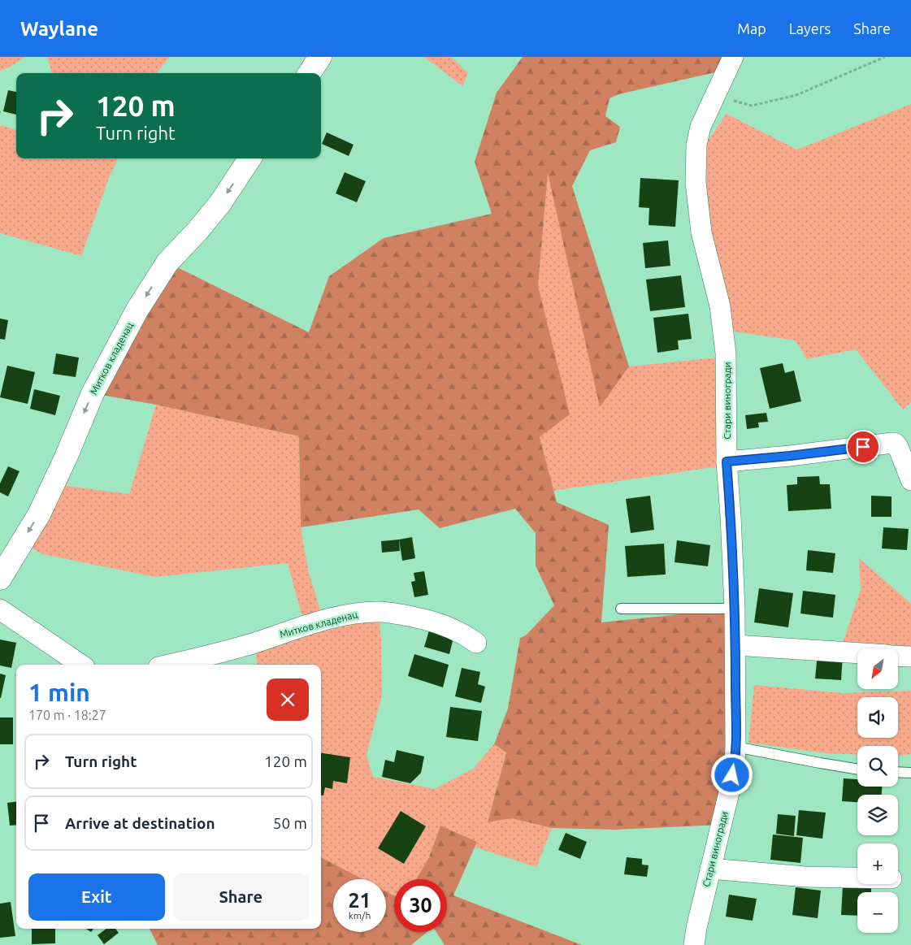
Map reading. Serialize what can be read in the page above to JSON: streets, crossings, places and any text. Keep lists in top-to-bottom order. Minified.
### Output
{"streets":{"street":["Митков кладенац","Стари виногради"]},"one_way":["Митков кладенац"],"north":"bottom left","page":{"header":"Waylane","nav":["Map","Layers","Share"],"turn":["120 m","Turn right"],"map_buttons":["+","−"],"heading":["1 min","170 m · 18:27"],"list":[{"name":"Turn right","value":"120 m"},{"name":"Arrive at destination","value":"50 m"}],"buttons":["Exit","Share"],"speed":"21 km/h","limit":"30"}}
